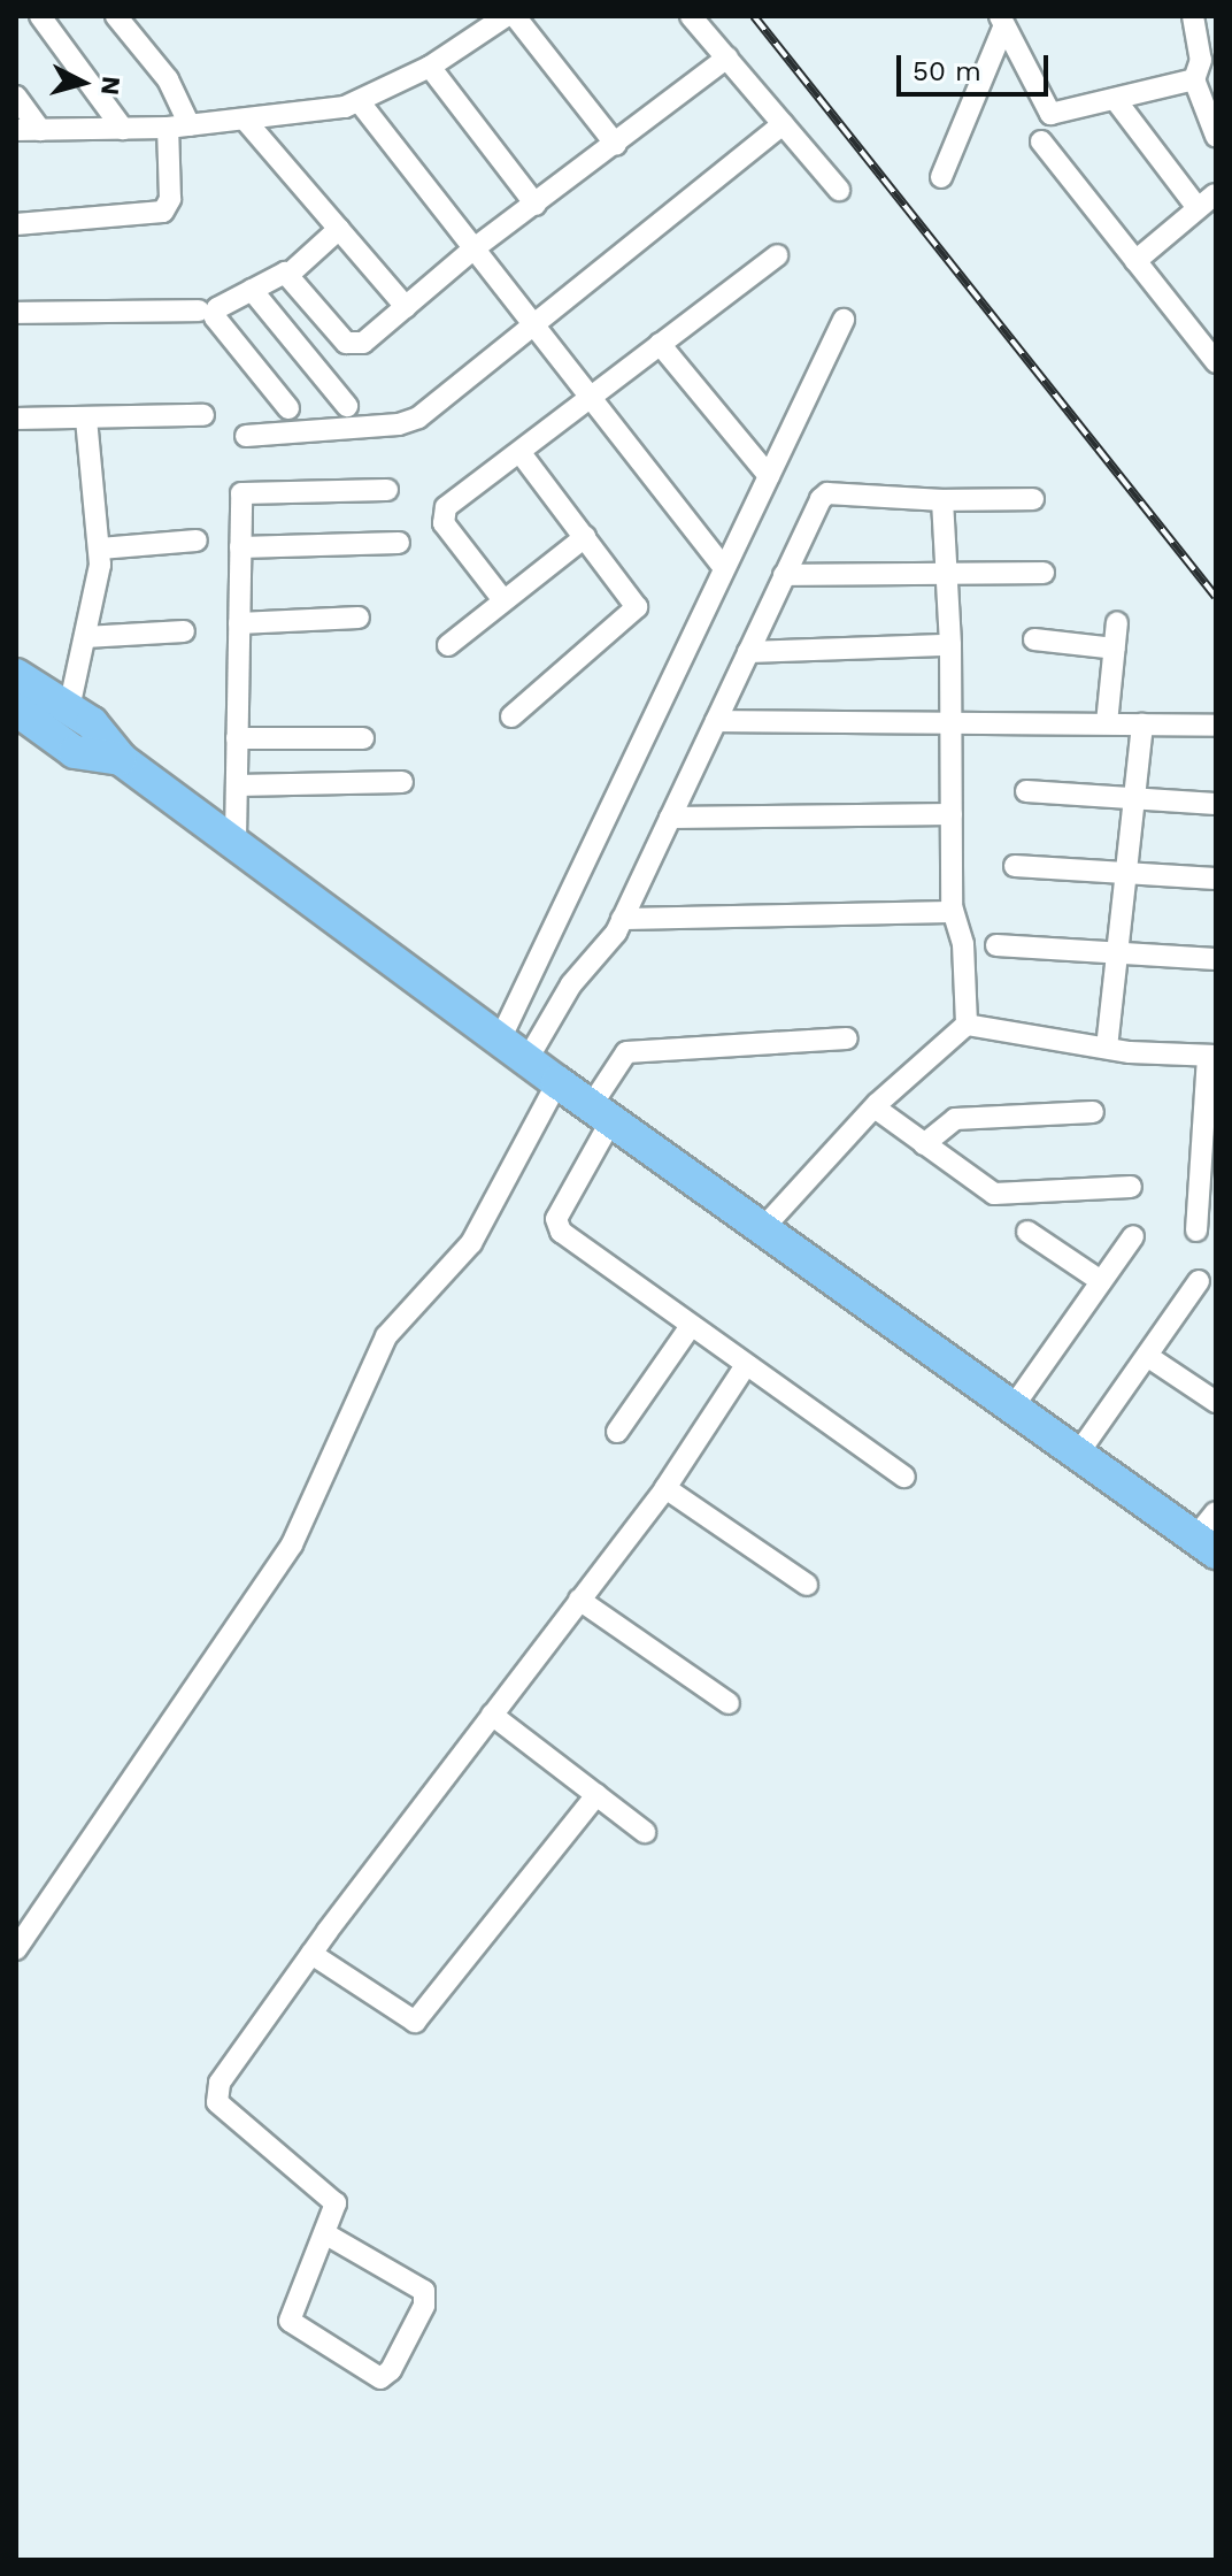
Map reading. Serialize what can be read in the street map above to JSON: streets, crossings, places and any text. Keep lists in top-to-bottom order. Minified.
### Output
{"scale_bar":"50 m","north":"right"}
